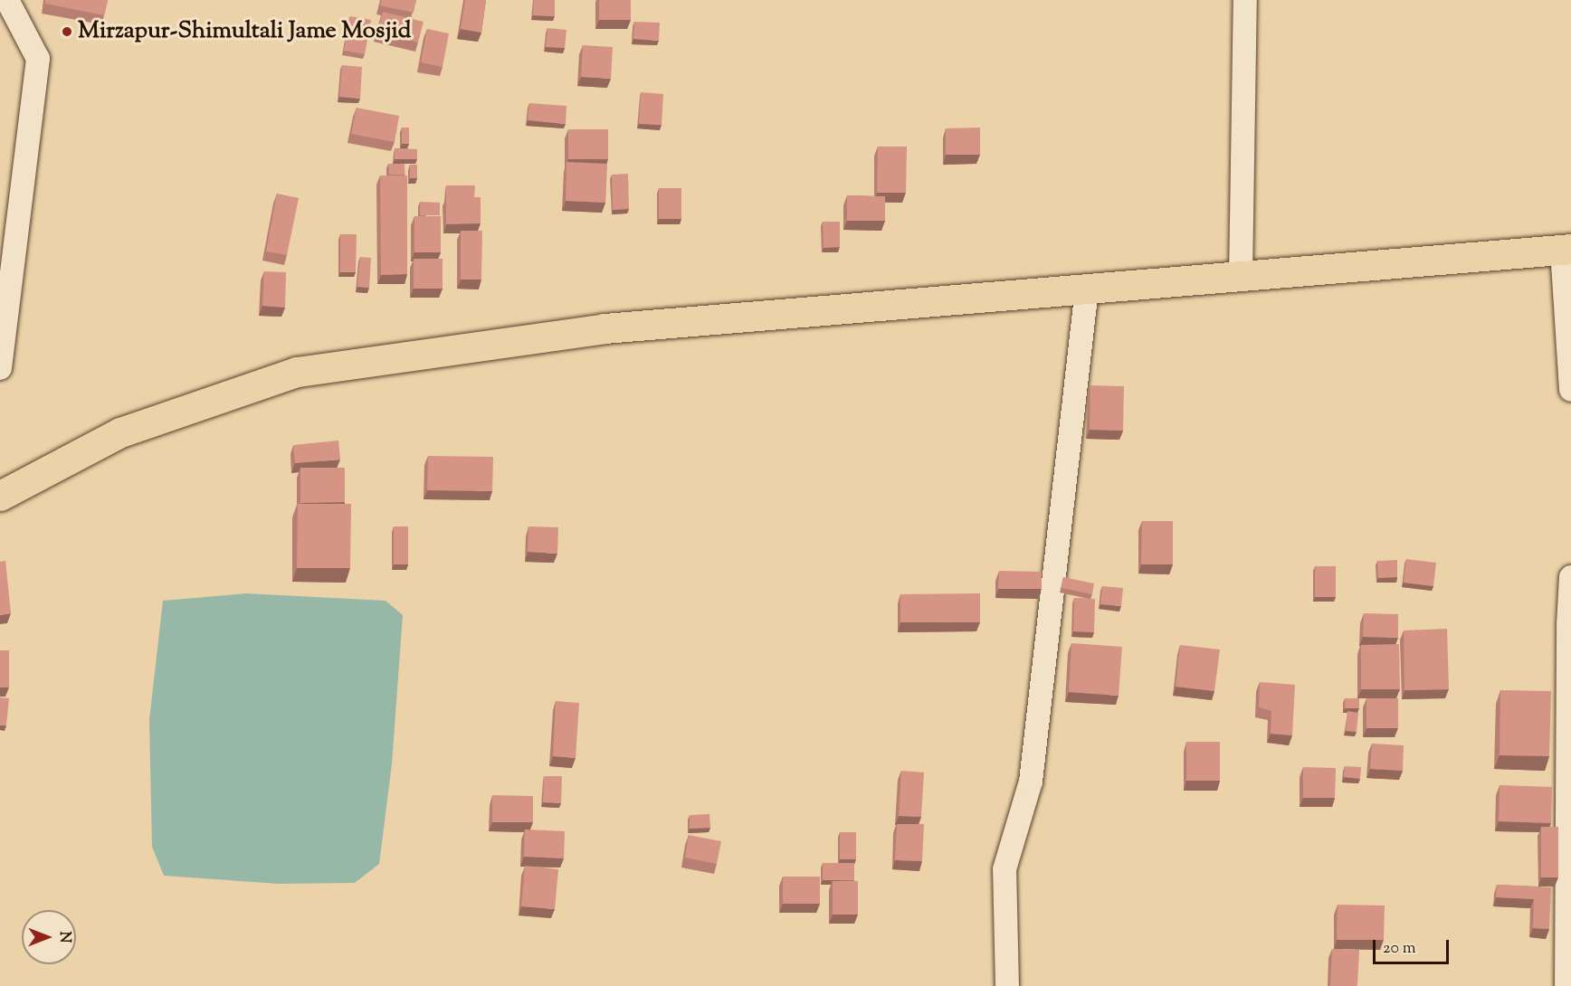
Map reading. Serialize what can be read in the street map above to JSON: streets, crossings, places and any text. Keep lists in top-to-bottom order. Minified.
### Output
{"places":["Mirzapur-Shimultali Jame Mosjid"],"scale_bar":"20 m","north":"right"}
